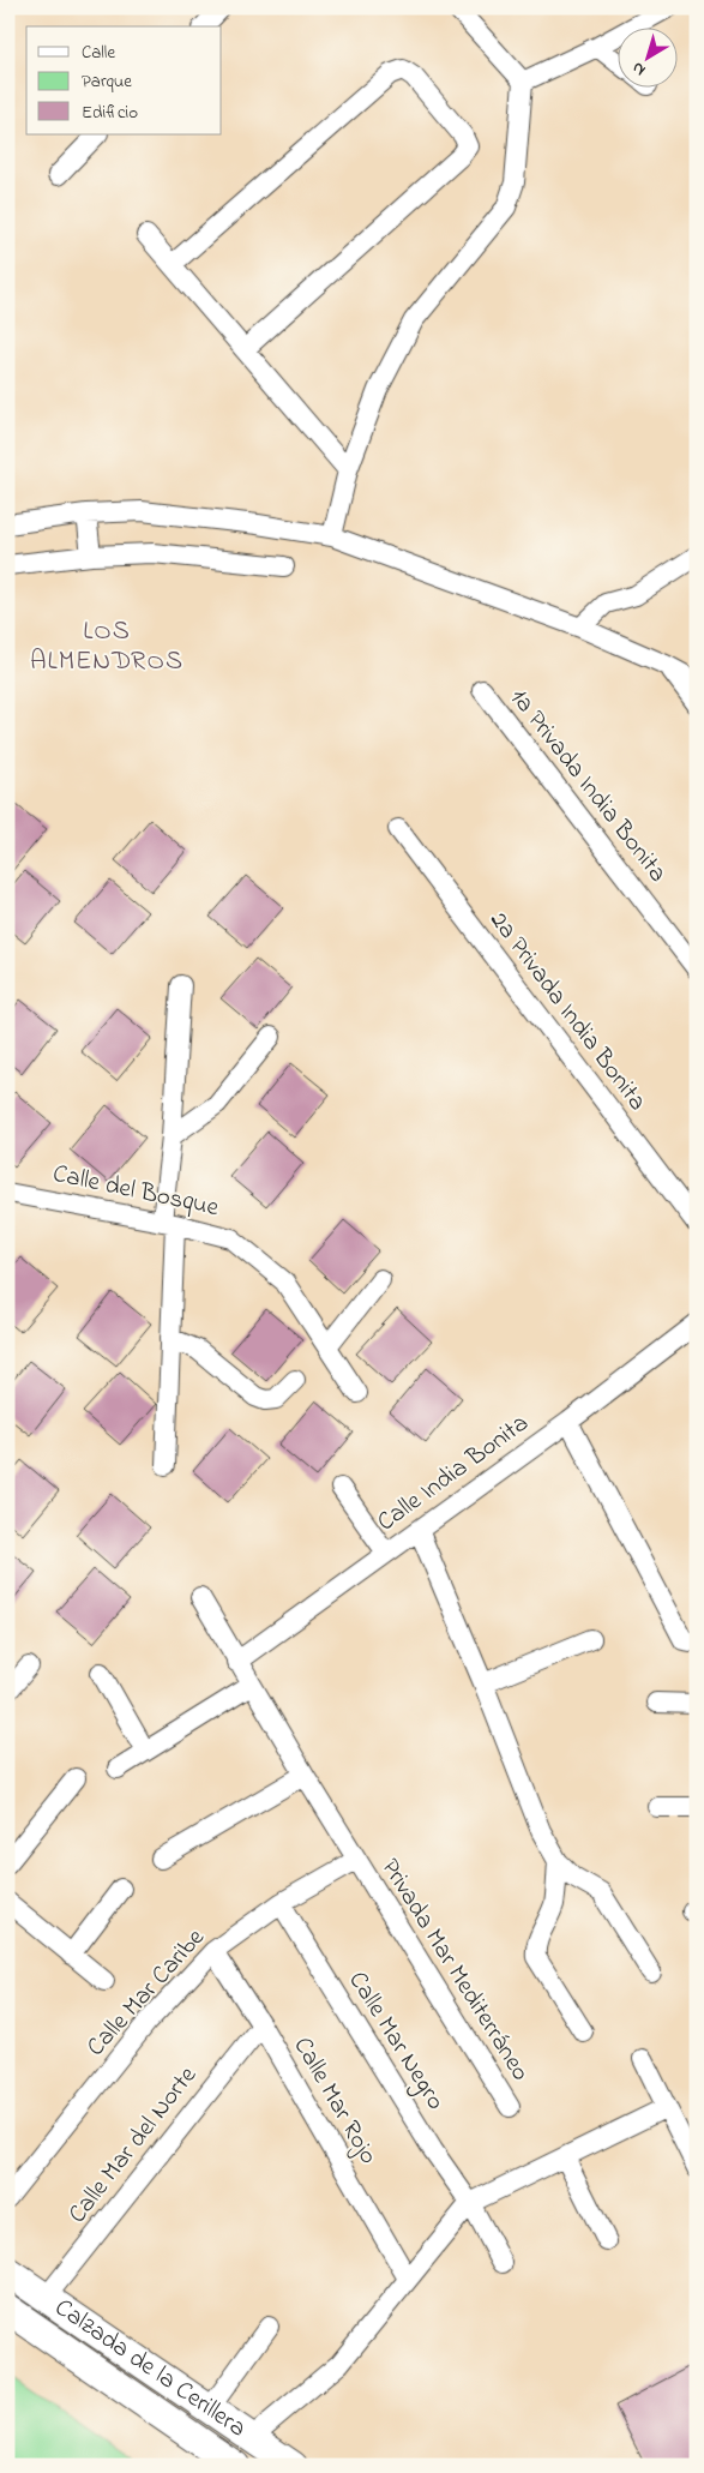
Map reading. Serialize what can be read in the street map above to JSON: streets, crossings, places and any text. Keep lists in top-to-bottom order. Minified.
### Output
{"streets":{"street":["1a Privada India Bonita","2a Privada India Bonita","Calle del Bosque","Calle India Bonita","Privada Mar Mediterráneo","Calle Mar Caribe","Calle Mar Negro","Calle Mar Rojo","Calle Mar del Norte","Calzada de la Cerillera"]},"crossings":[["Calle India Bonita","Privada Mar Mediterráneo"],["Privada Mar Mediterráneo","Calle Mar Caribe"],["Calle Mar Caribe","Calle Mar Negro"],["Calle Mar Caribe","Calle Mar Rojo"],["Calle Mar Rojo","Calle Mar del Norte"],["Calle Mar del Norte","Calzada de la Cerillera"]],"districts":["LOS ALMENDROS"],"legend":["Calle","Parque","Edificio"],"north":"bottom left"}
